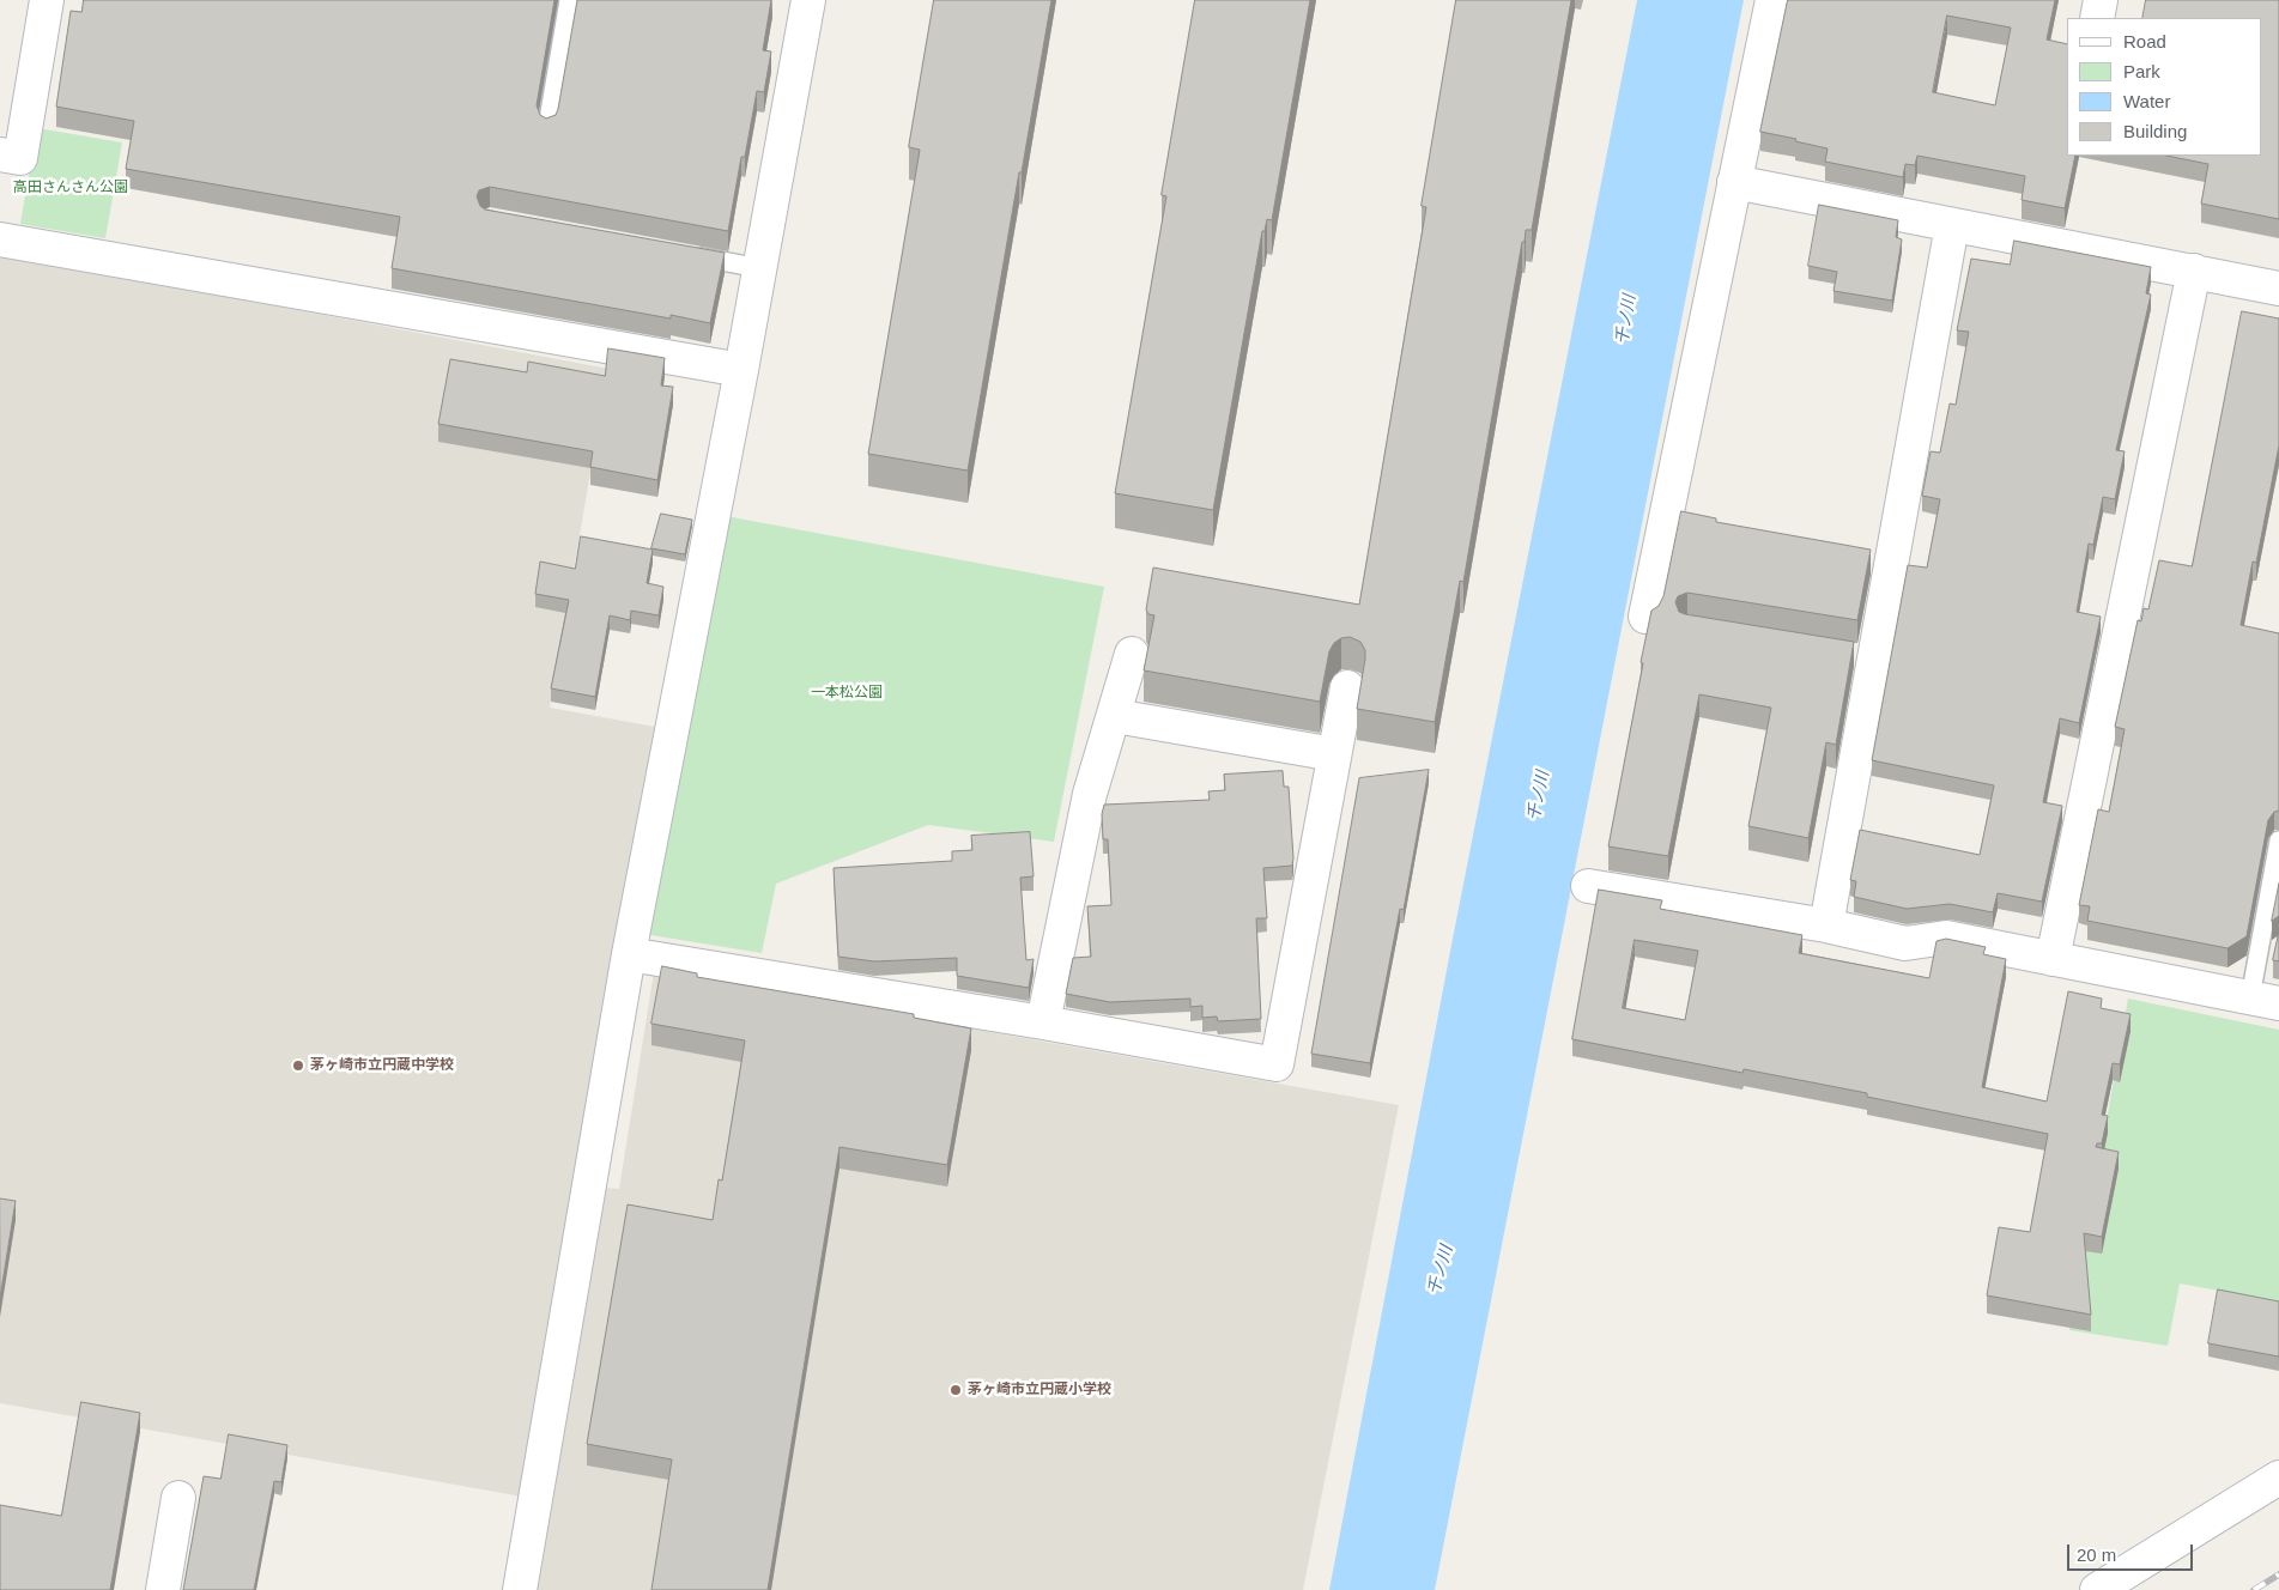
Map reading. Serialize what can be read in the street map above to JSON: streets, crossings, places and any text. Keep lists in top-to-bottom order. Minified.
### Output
{"water":["千ノ川"],"parks":["高田さんさん公園","一本松公園"],"places":["茅ヶ崎市立円蔵中学校","茅ヶ崎市立円蔵小学校"],"legend":["Road","Park","Water","Building"],"scale_bar":"20 m"}
